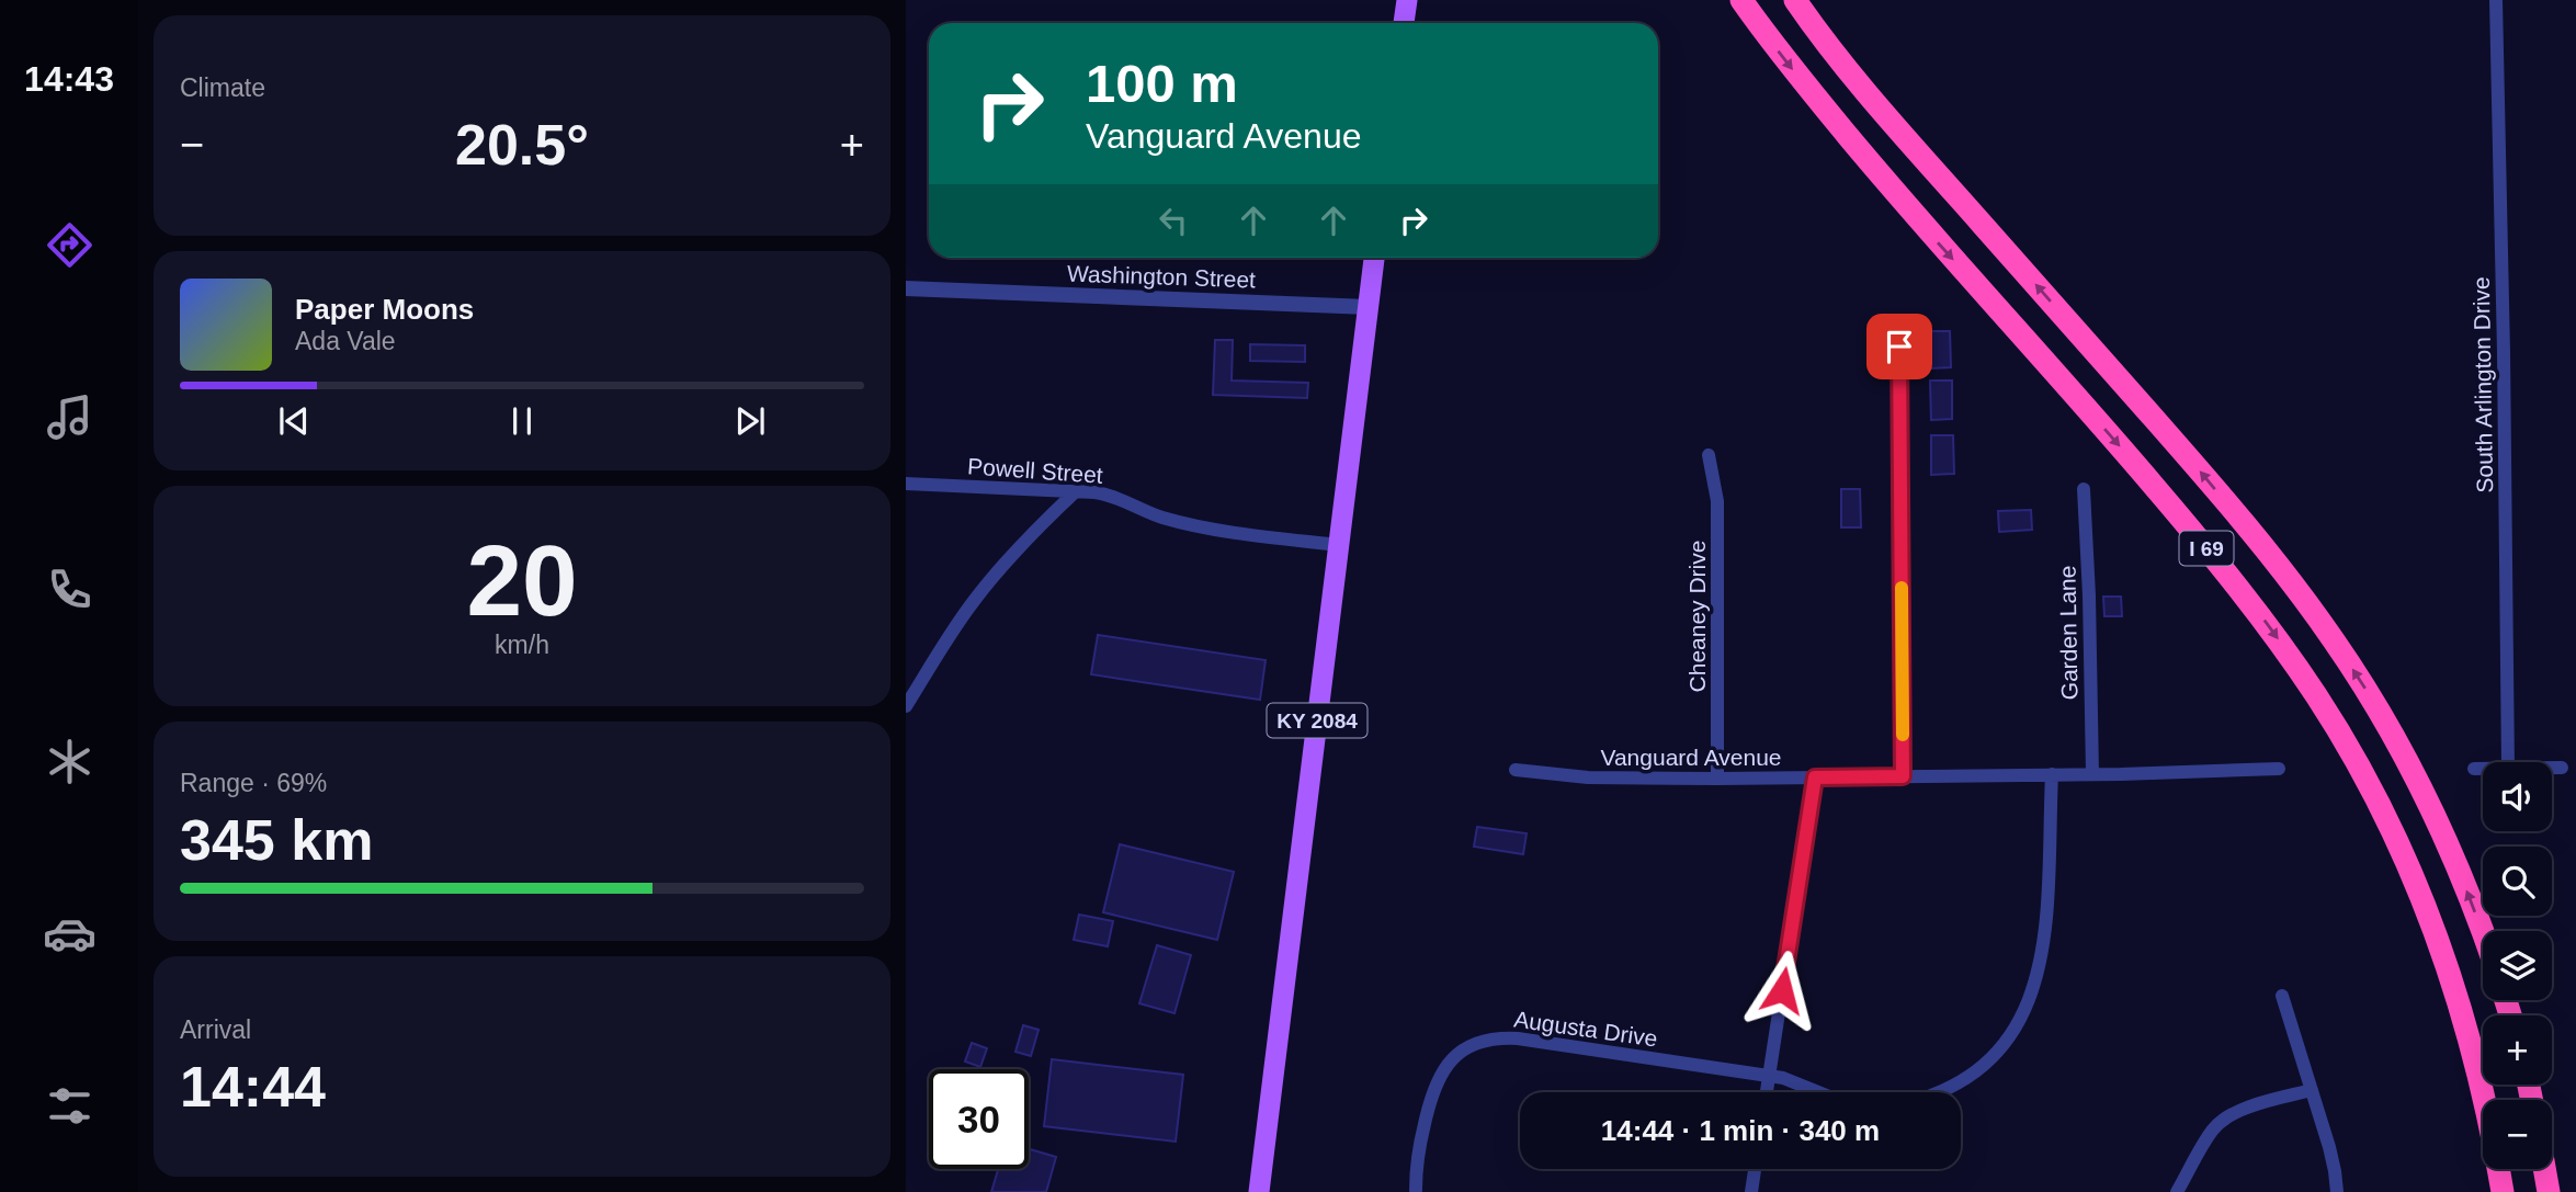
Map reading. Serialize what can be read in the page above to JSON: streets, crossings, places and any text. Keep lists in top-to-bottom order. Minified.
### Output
{"streets":{"highway":["I 69"],"main road":["KY 2084"],"street":["Washington Street","South Arlington Drive","Powell Street","Cheaney Drive","Garden Lane","Vanguard Avenue","Augusta Drive"]},"crossings":[["Washington Street","KY 2084"],["Powell Street","KY 2084"],["Cheaney Drive","Vanguard Avenue"],["Garden Lane","Vanguard Avenue"]],"page":{"tabs":"14:43","tile":["Climate",["20","km/h"],["Range · 69%","345 km"],["Arrival","14:44"]],"turn":["100 m","Vanguard Avenue"],"heat":["−","20.5°","+"],"song":["Paper Moons","Ada Vale"],"map_buttons":["+","−"],"limit":"30","trip":"14:44 · 1 min · 340 m"}}
